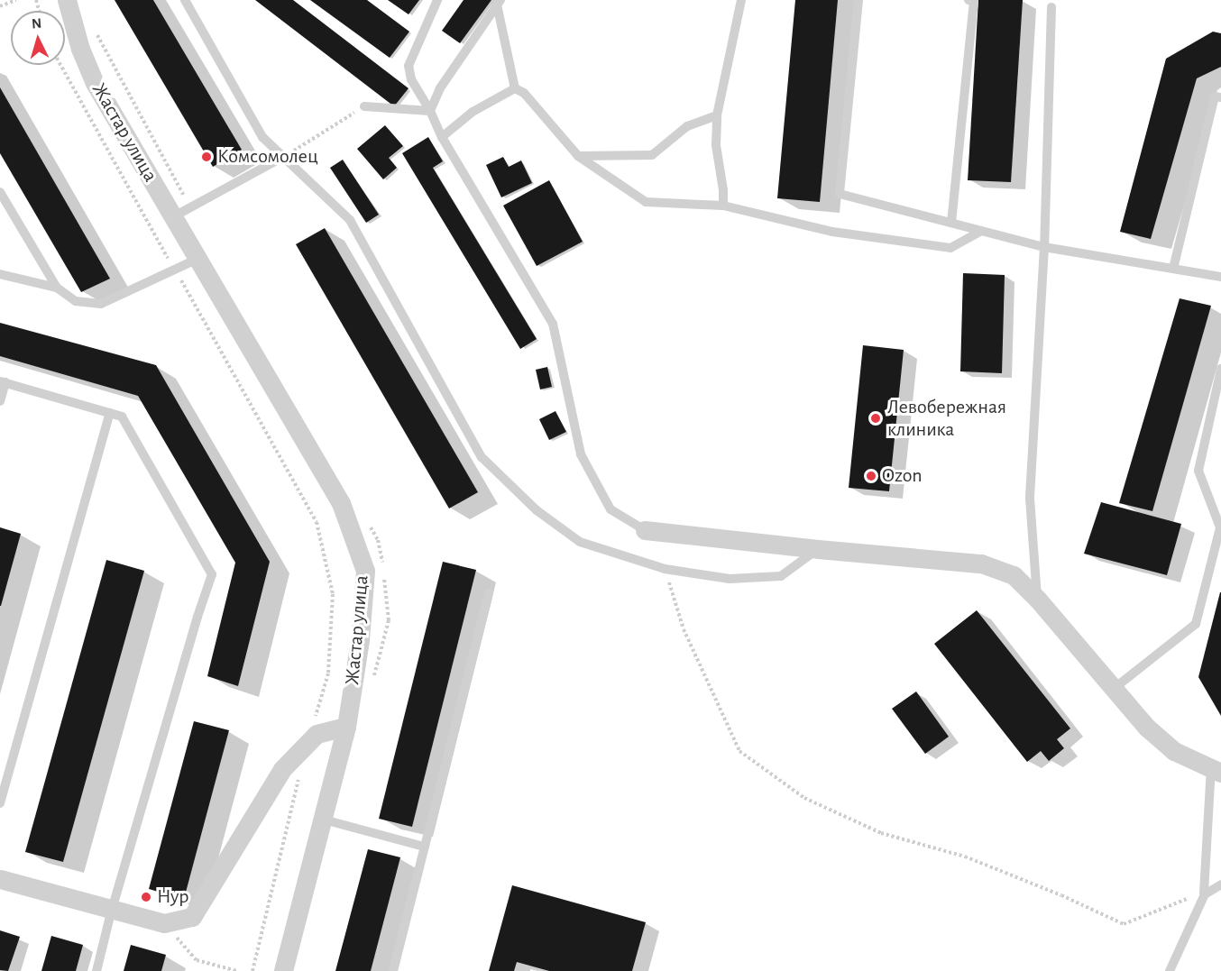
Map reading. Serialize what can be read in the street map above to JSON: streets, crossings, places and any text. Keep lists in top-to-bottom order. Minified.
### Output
{"streets":{"street":["Жастар улица"]},"places":["Комсомолец","Левобережная клиника","Ozon","Нур"],"north":"top"}
